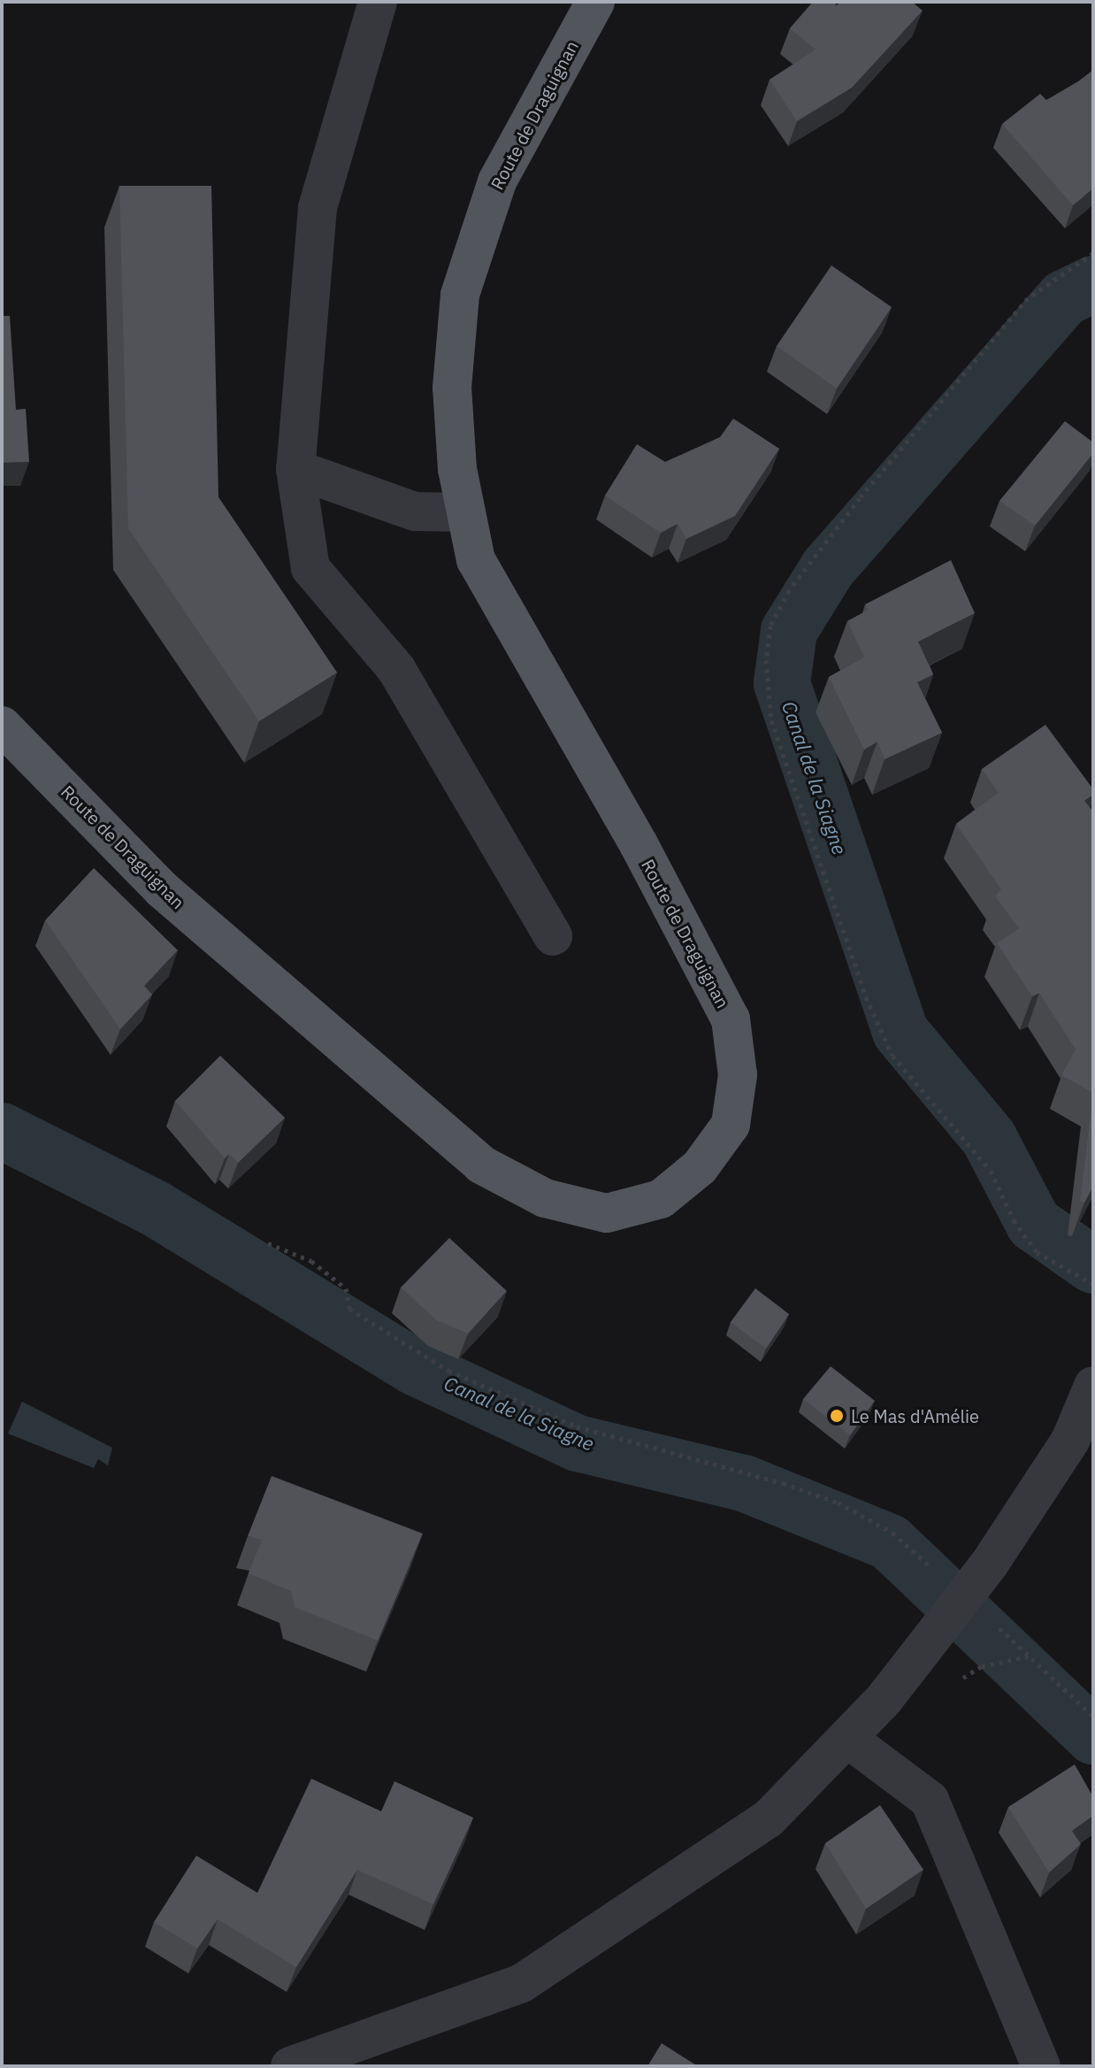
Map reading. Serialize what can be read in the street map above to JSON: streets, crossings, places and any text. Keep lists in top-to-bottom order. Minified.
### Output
{"streets":{"main road":["Route de Draguignan"]},"water":["Canal de la Siagne"],"places":["Le Mas d'Amélie"]}
